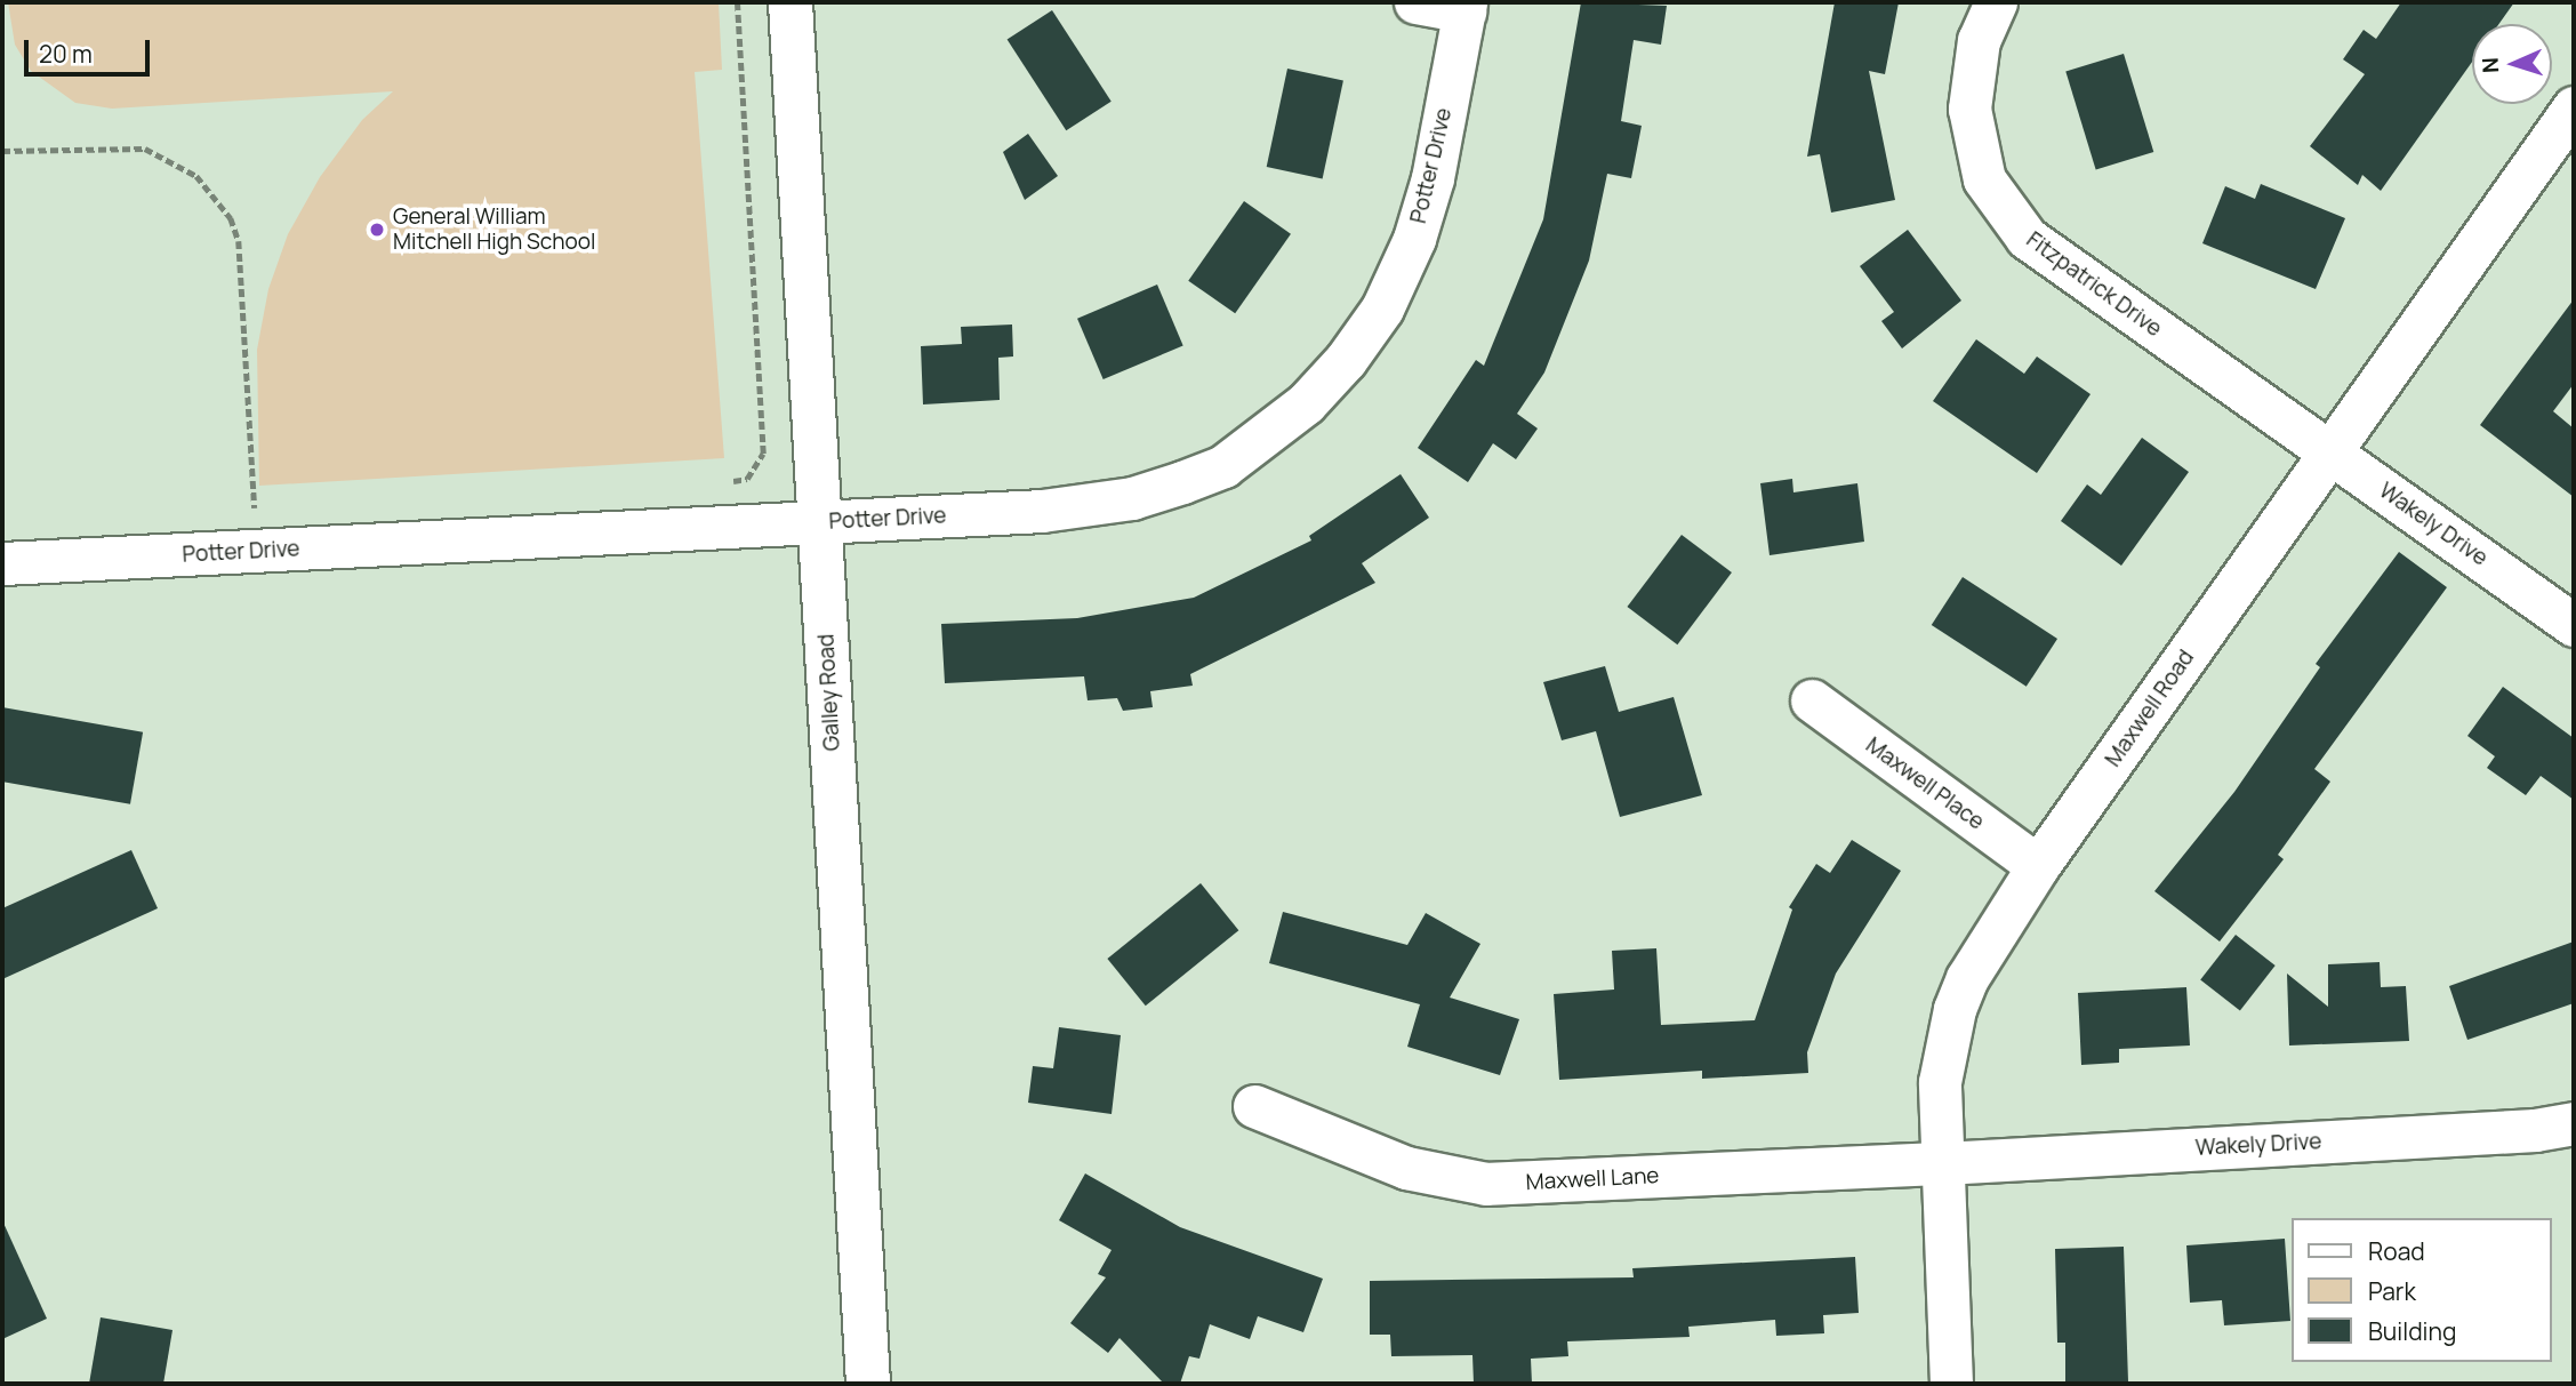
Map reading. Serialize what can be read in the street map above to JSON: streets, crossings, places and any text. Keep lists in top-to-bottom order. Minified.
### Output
{"streets":{"main road":["Galley Road"],"street":["Potter Drive","Fitzpatrick Drive","Wakely Drive","Maxwell Road","Maxwell Place","Maxwell Lane"]},"crossings":[["Potter Drive","Galley Road"],["Fitzpatrick Drive","Wakely Drive"],["Fitzpatrick Drive","Maxwell Road"],["Wakely Drive","Maxwell Road"],["Wakely Drive","Maxwell Lane"],["Maxwell Road","Maxwell Place"],["Maxwell Road","Maxwell Lane"]],"places":["General William Mitchell High School"],"legend":["Road","Park","Building"],"scale_bar":"20 m","north":"left"}
